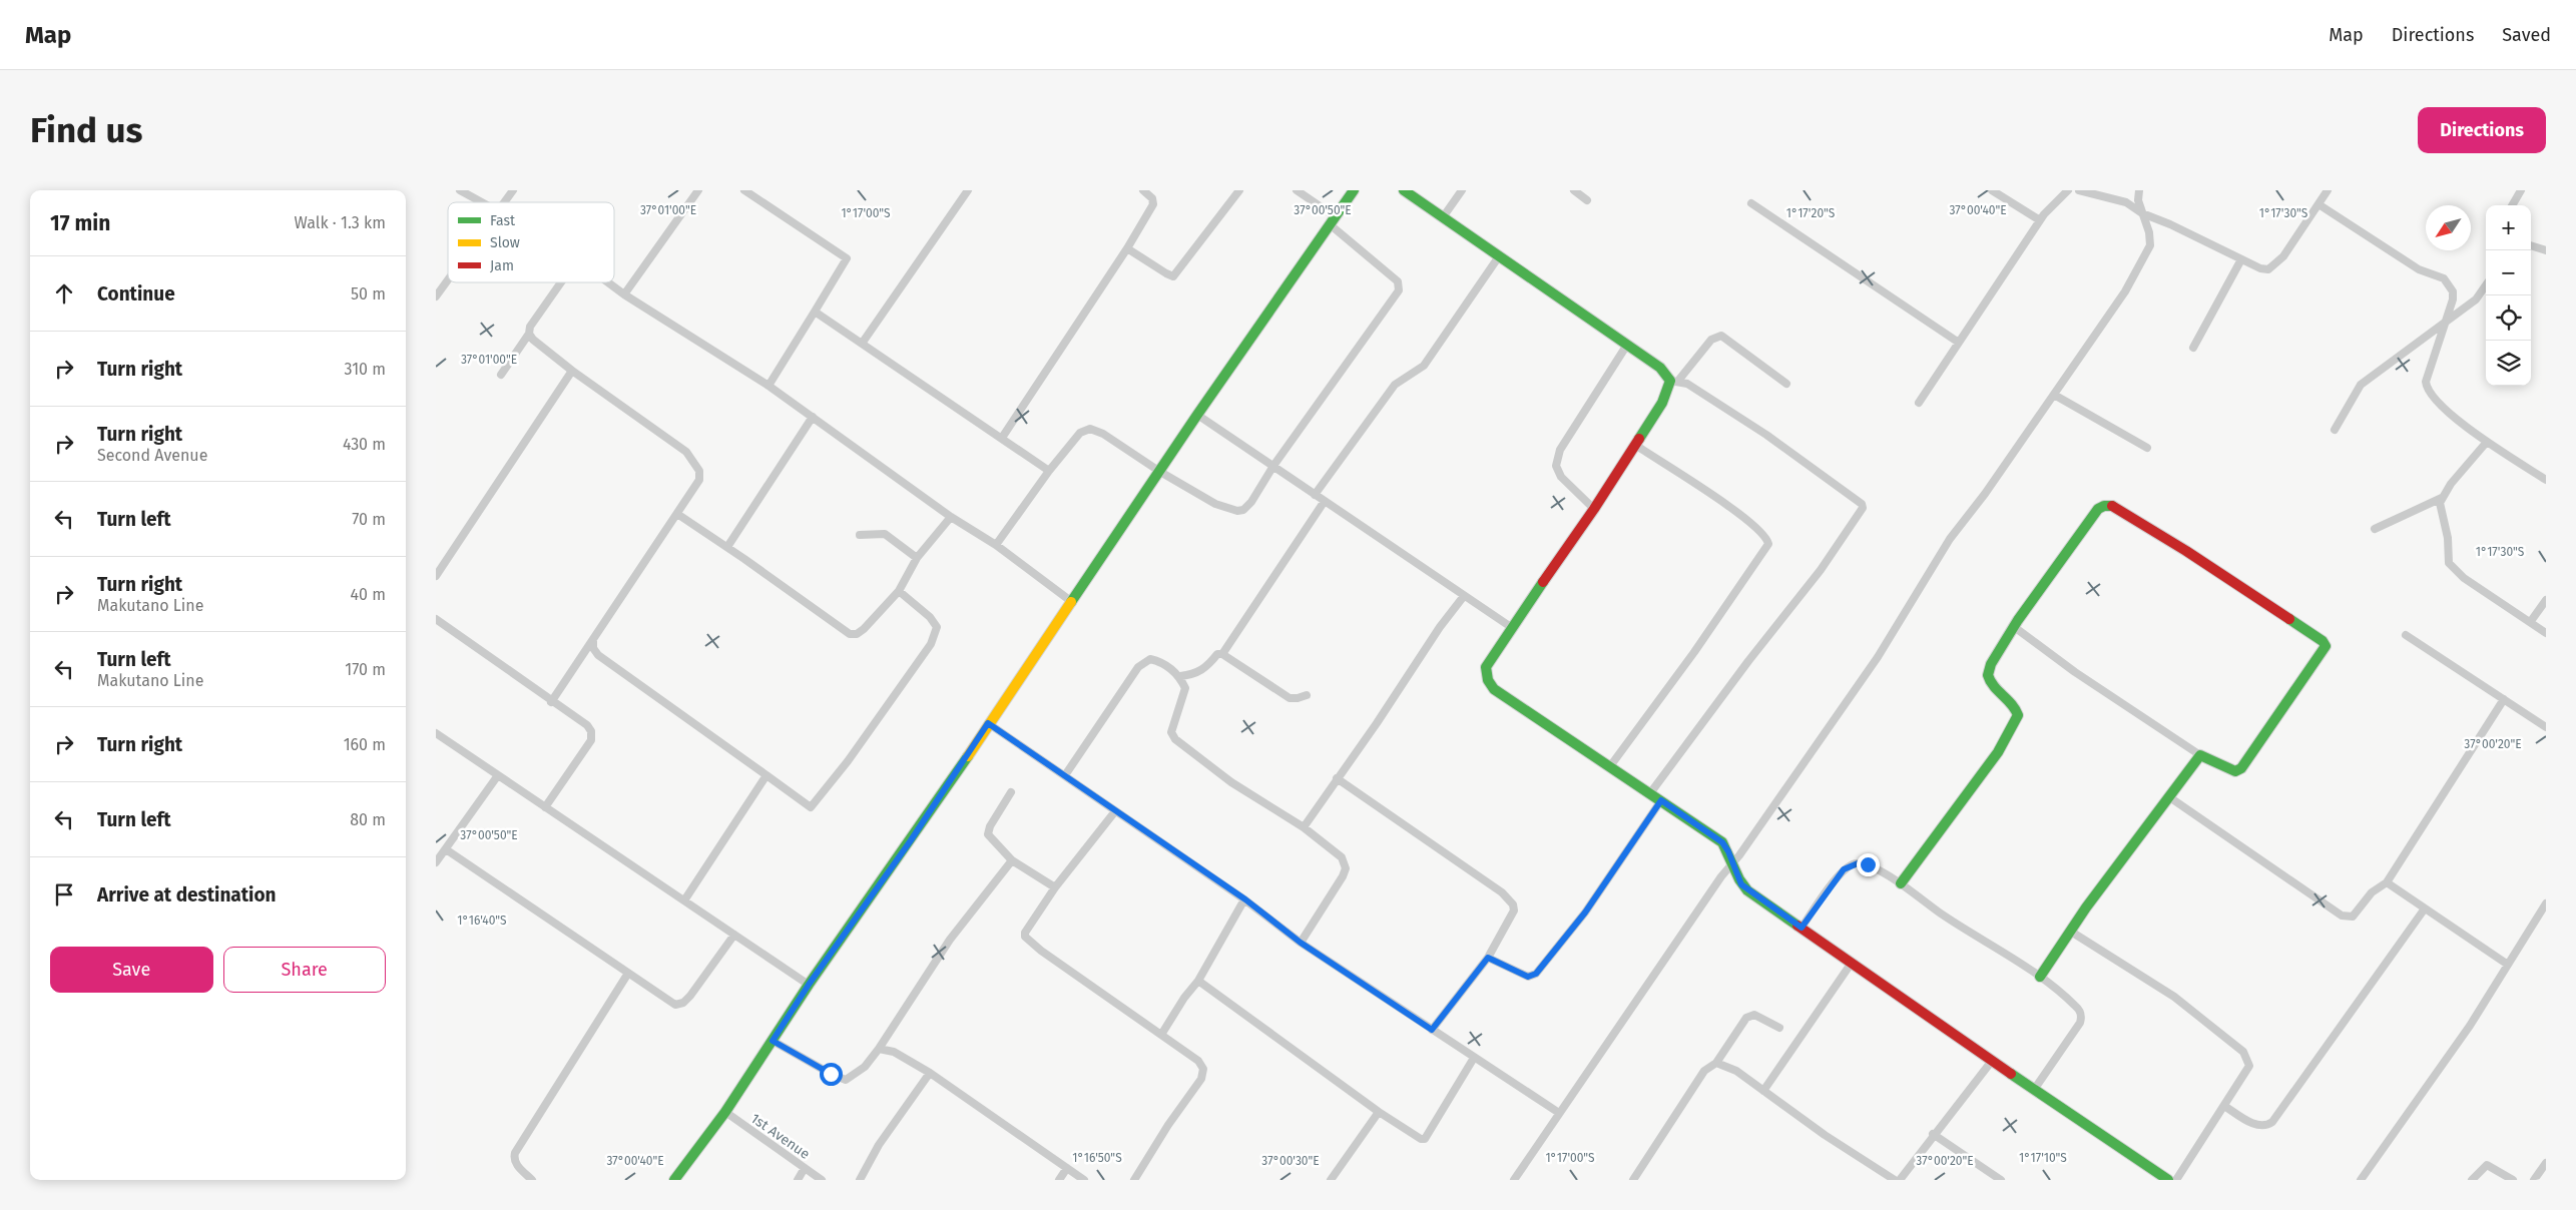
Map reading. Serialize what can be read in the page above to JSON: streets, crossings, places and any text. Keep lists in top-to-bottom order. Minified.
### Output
{"streets":{"street":["1st Avenue"]},"legend":["Fast","Slow","Jam"],"north":"bottom left","page":{"header":"Map","nav":["Map","Directions","Saved"],"buttons":["Directions",["Save","Share"]],"title":"Find us","heading":["17 min","Walk · 1.3 km"],"map_buttons":["+","−"],"list":[["Continue","50 m"],["Turn right","310 m"],["Turn right","Second Avenue","430 m"],["Turn left","70 m"],["Turn right","Makutano Line","40 m"],["Turn left","Makutano Line","170 m"],["Turn right","160 m"],["Turn left","80 m"],"Arrive at destination"]},"coordinates":["37°00'50\"E","37°01'00\"E","37°00'40\"E","1°17'00\"S","1°17'20\"S","1°17'30\"S","37°00'20\"E","1°16'40\"S","1°16'50\"S","1°17'10\"S","37°00'30\"E"]}
